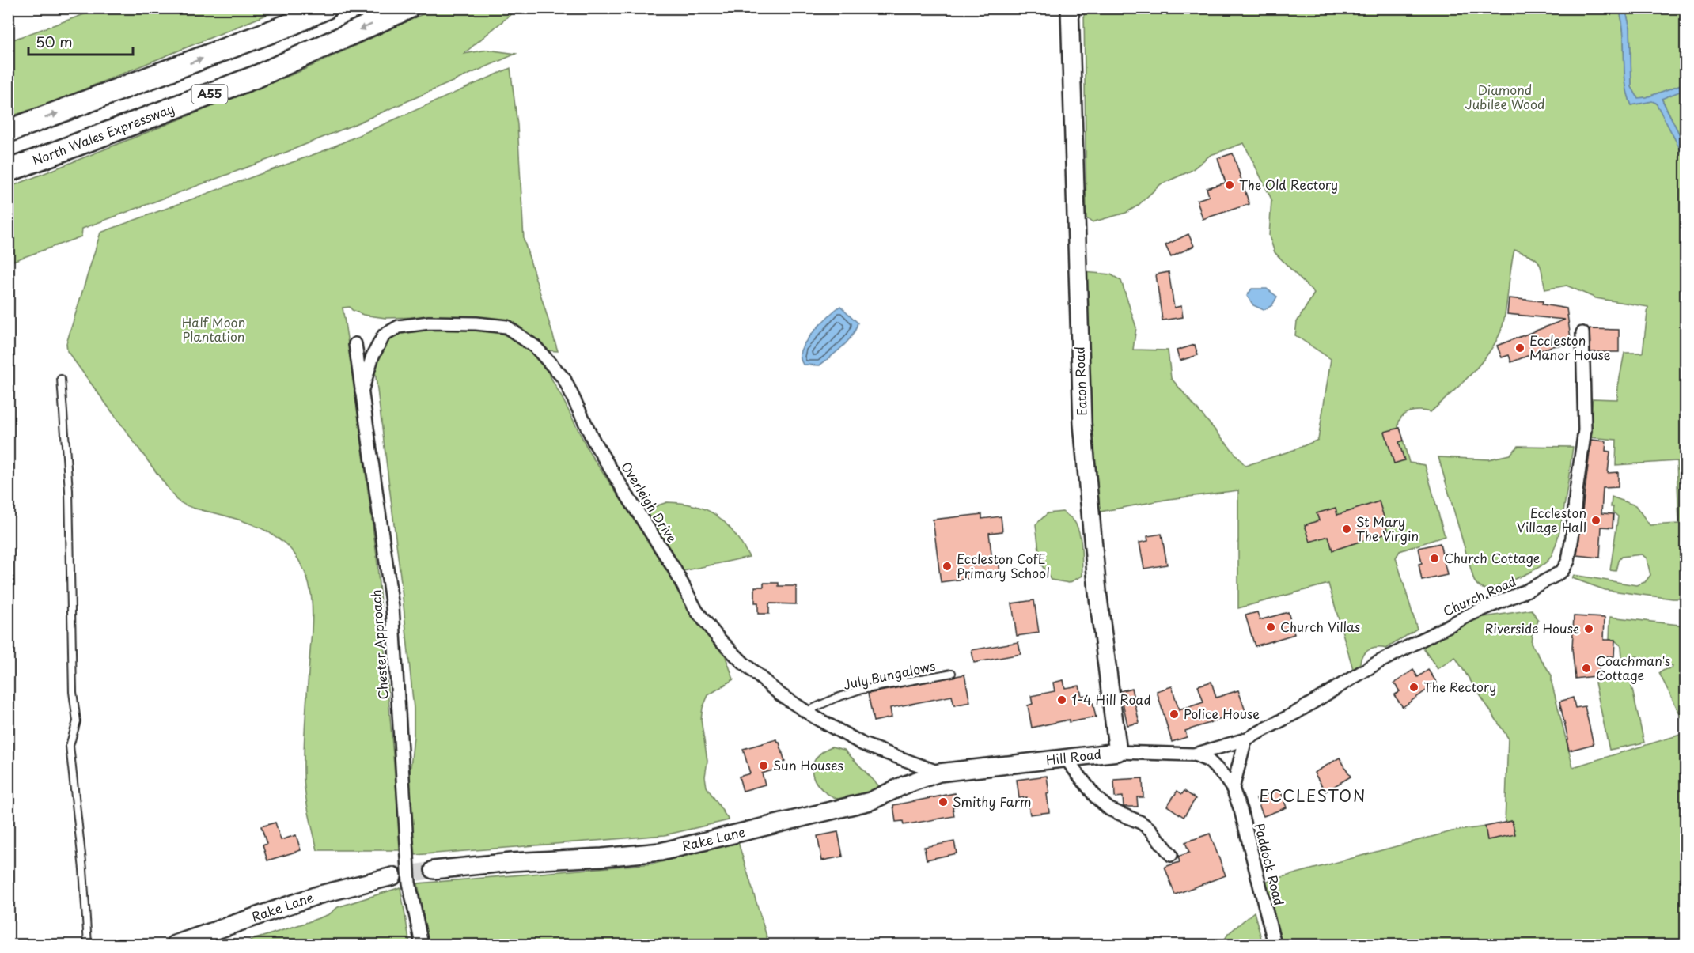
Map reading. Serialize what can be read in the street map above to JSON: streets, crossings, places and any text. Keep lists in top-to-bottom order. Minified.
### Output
{"streets":{"highway":["A55","North Wales Expressway"],"street":["Eaton Road","Overleigh Drive","Church Road","Chester Approach","Hill Road","Rake Lane","Paddock Road"],"lane":["July Bungalows"]},"crossings":[["Eaton Road","Hill Road"],["Overleigh Drive","Chester Approach"],["Overleigh Drive","July Bungalows"],["Overleigh Drive","Rake Lane"],["Church Road","Paddock Road"],["Hill Road","Rake Lane"],["Hill Road","Paddock Road"]],"districts":["ECCLESTON"],"parks":["Diamond Jubilee Wood","Half Moon Plantation"],"places":["The Old Rectory","Eccleston Manor House","Eccleston Village Hall","St Mary The Virgin","Church Cottage","Eccleston CofE Primary School","Church Villas","Riverside House","Coachman's Cottage","The Rectory","1-4 Hill Road","Police House","Sun Houses","Smithy Farm"],"scale_bar":"50 m"}
